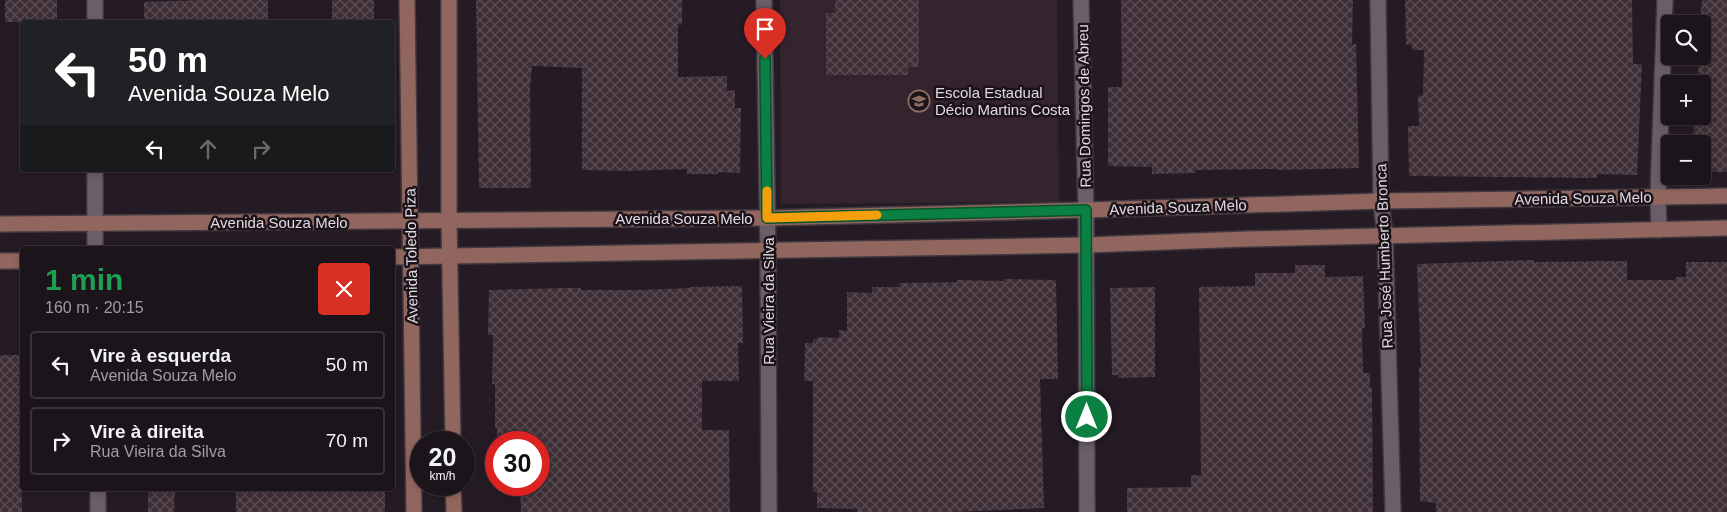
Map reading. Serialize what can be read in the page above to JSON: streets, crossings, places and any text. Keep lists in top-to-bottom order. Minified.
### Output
{"streets":{"street":["Rua Domingos de Abreu","Avenida Souza Melo","Avenida Toledo Piza","Rua José Humberto Bronca","Rua Vieira da Silva"]},"crossings":[["Rua Domingos de Abreu","Avenida Souza Melo"],["Avenida Souza Melo","Avenida Toledo Piza"],["Avenida Souza Melo","Rua José Humberto Bronca"],["Avenida Souza Melo","Rua Vieira da Silva"]],"places":{"school or university":["Escola Estadual Décio Martins Costa"]},"page":{"map_buttons":["+","−"],"turn":["50 m","Avenida Souza Melo"],"heading":["1 min","160 m · 20:15"],"list":[{"name":"Vire à esquerda","note":"Avenida Souza Melo","value":"50 m"},{"name":"Vire à direita","note":"Rua Vieira da Silva","value":"70 m"}],"speed":"20 km/h","limit":"30"}}
